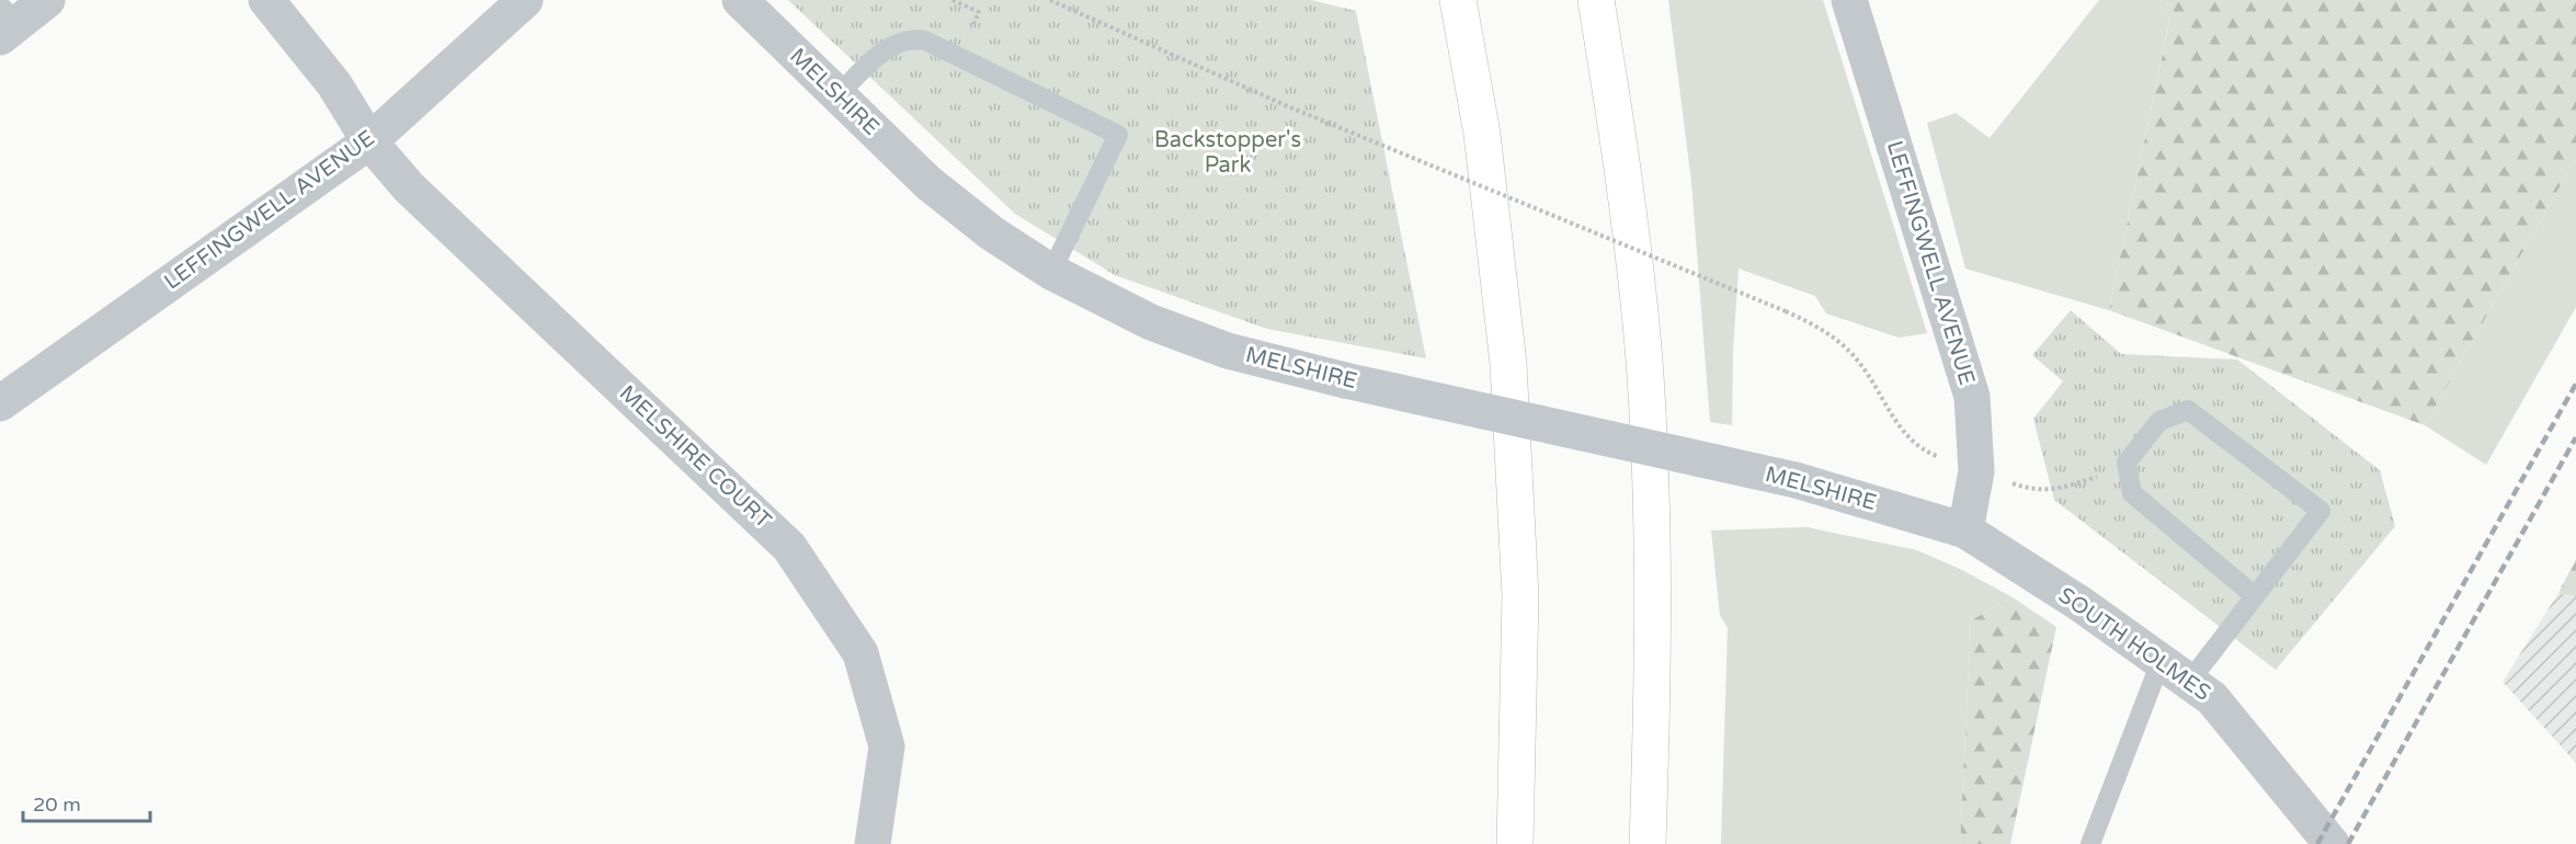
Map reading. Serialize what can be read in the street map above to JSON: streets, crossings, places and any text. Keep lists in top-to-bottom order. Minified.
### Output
{"streets":{"street":["MELSHIRE","LEFFINGWELL AVENUE","MELSHIRE COURT","SOUTH HOLMES"]},"crossings":[["MELSHIRE","LEFFINGWELL AVENUE"],["MELSHIRE","SOUTH HOLMES"],["LEFFINGWELL AVENUE","MELSHIRE COURT"],["LEFFINGWELL AVENUE","SOUTH HOLMES"]],"parks":["Backstopper's Park"],"scale_bar":"20 m"}
